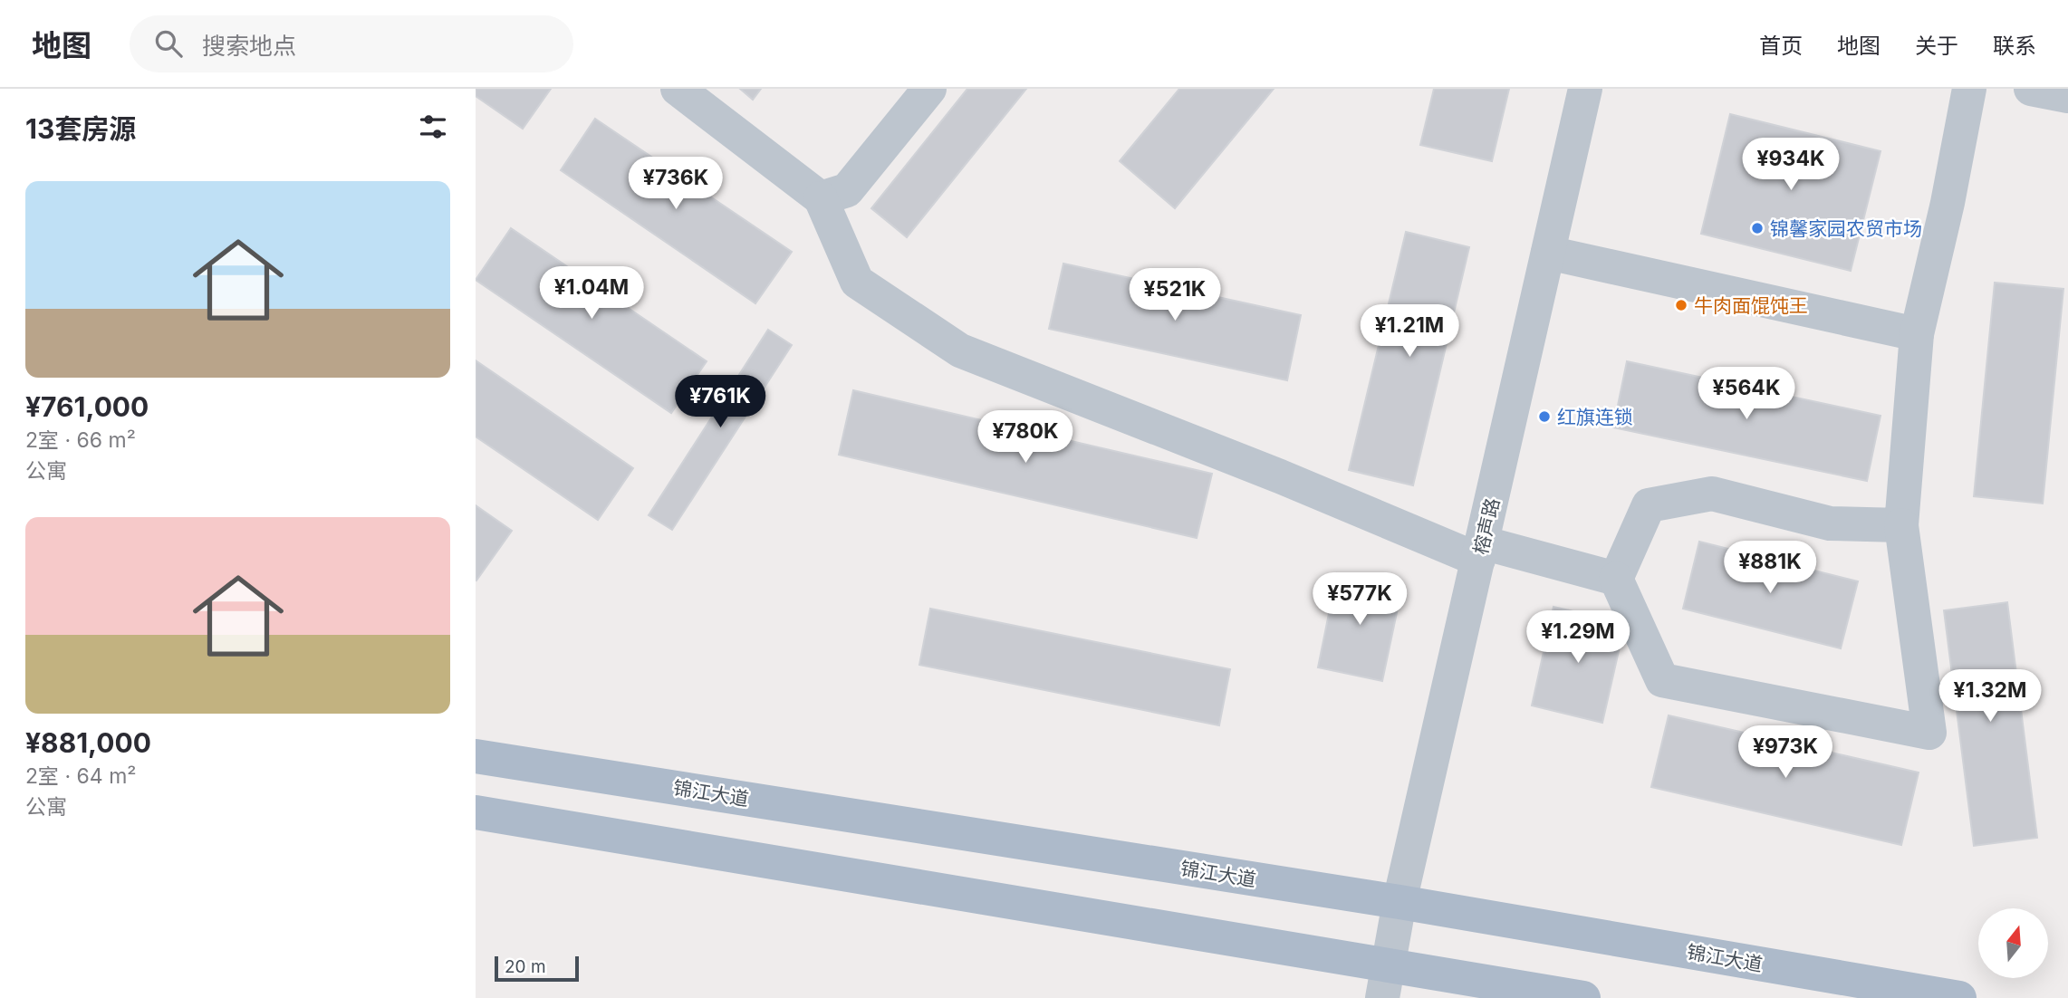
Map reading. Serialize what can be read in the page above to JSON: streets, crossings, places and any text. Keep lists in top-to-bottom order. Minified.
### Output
{"streets":{"main road":["锦江大道"],"street":["榕声路"]},"crossings":[["榕声路","锦江大道"]],"places":["锦馨家园农贸市场","牛肉面馄饨王","红旗连锁"],"scale_bar":"20 m","north":"top","page":{"header":"地图","search":"搜索地点","nav":["首页","地图","关于","联系"],"heading":"13套房源","price":["¥934K","¥736K","¥1.04M","¥521K","¥1.21M","¥564K","¥761K","¥780K","¥881K","¥577K","¥1.29M","¥1.32M","¥973K"],"list":[{"name":"¥761,000","note":"2室 · 66 m² · 公寓"},{"name":"¥881,000","note":"2室 · 64 m² · 公寓"}],"scale":"20 m"}}
